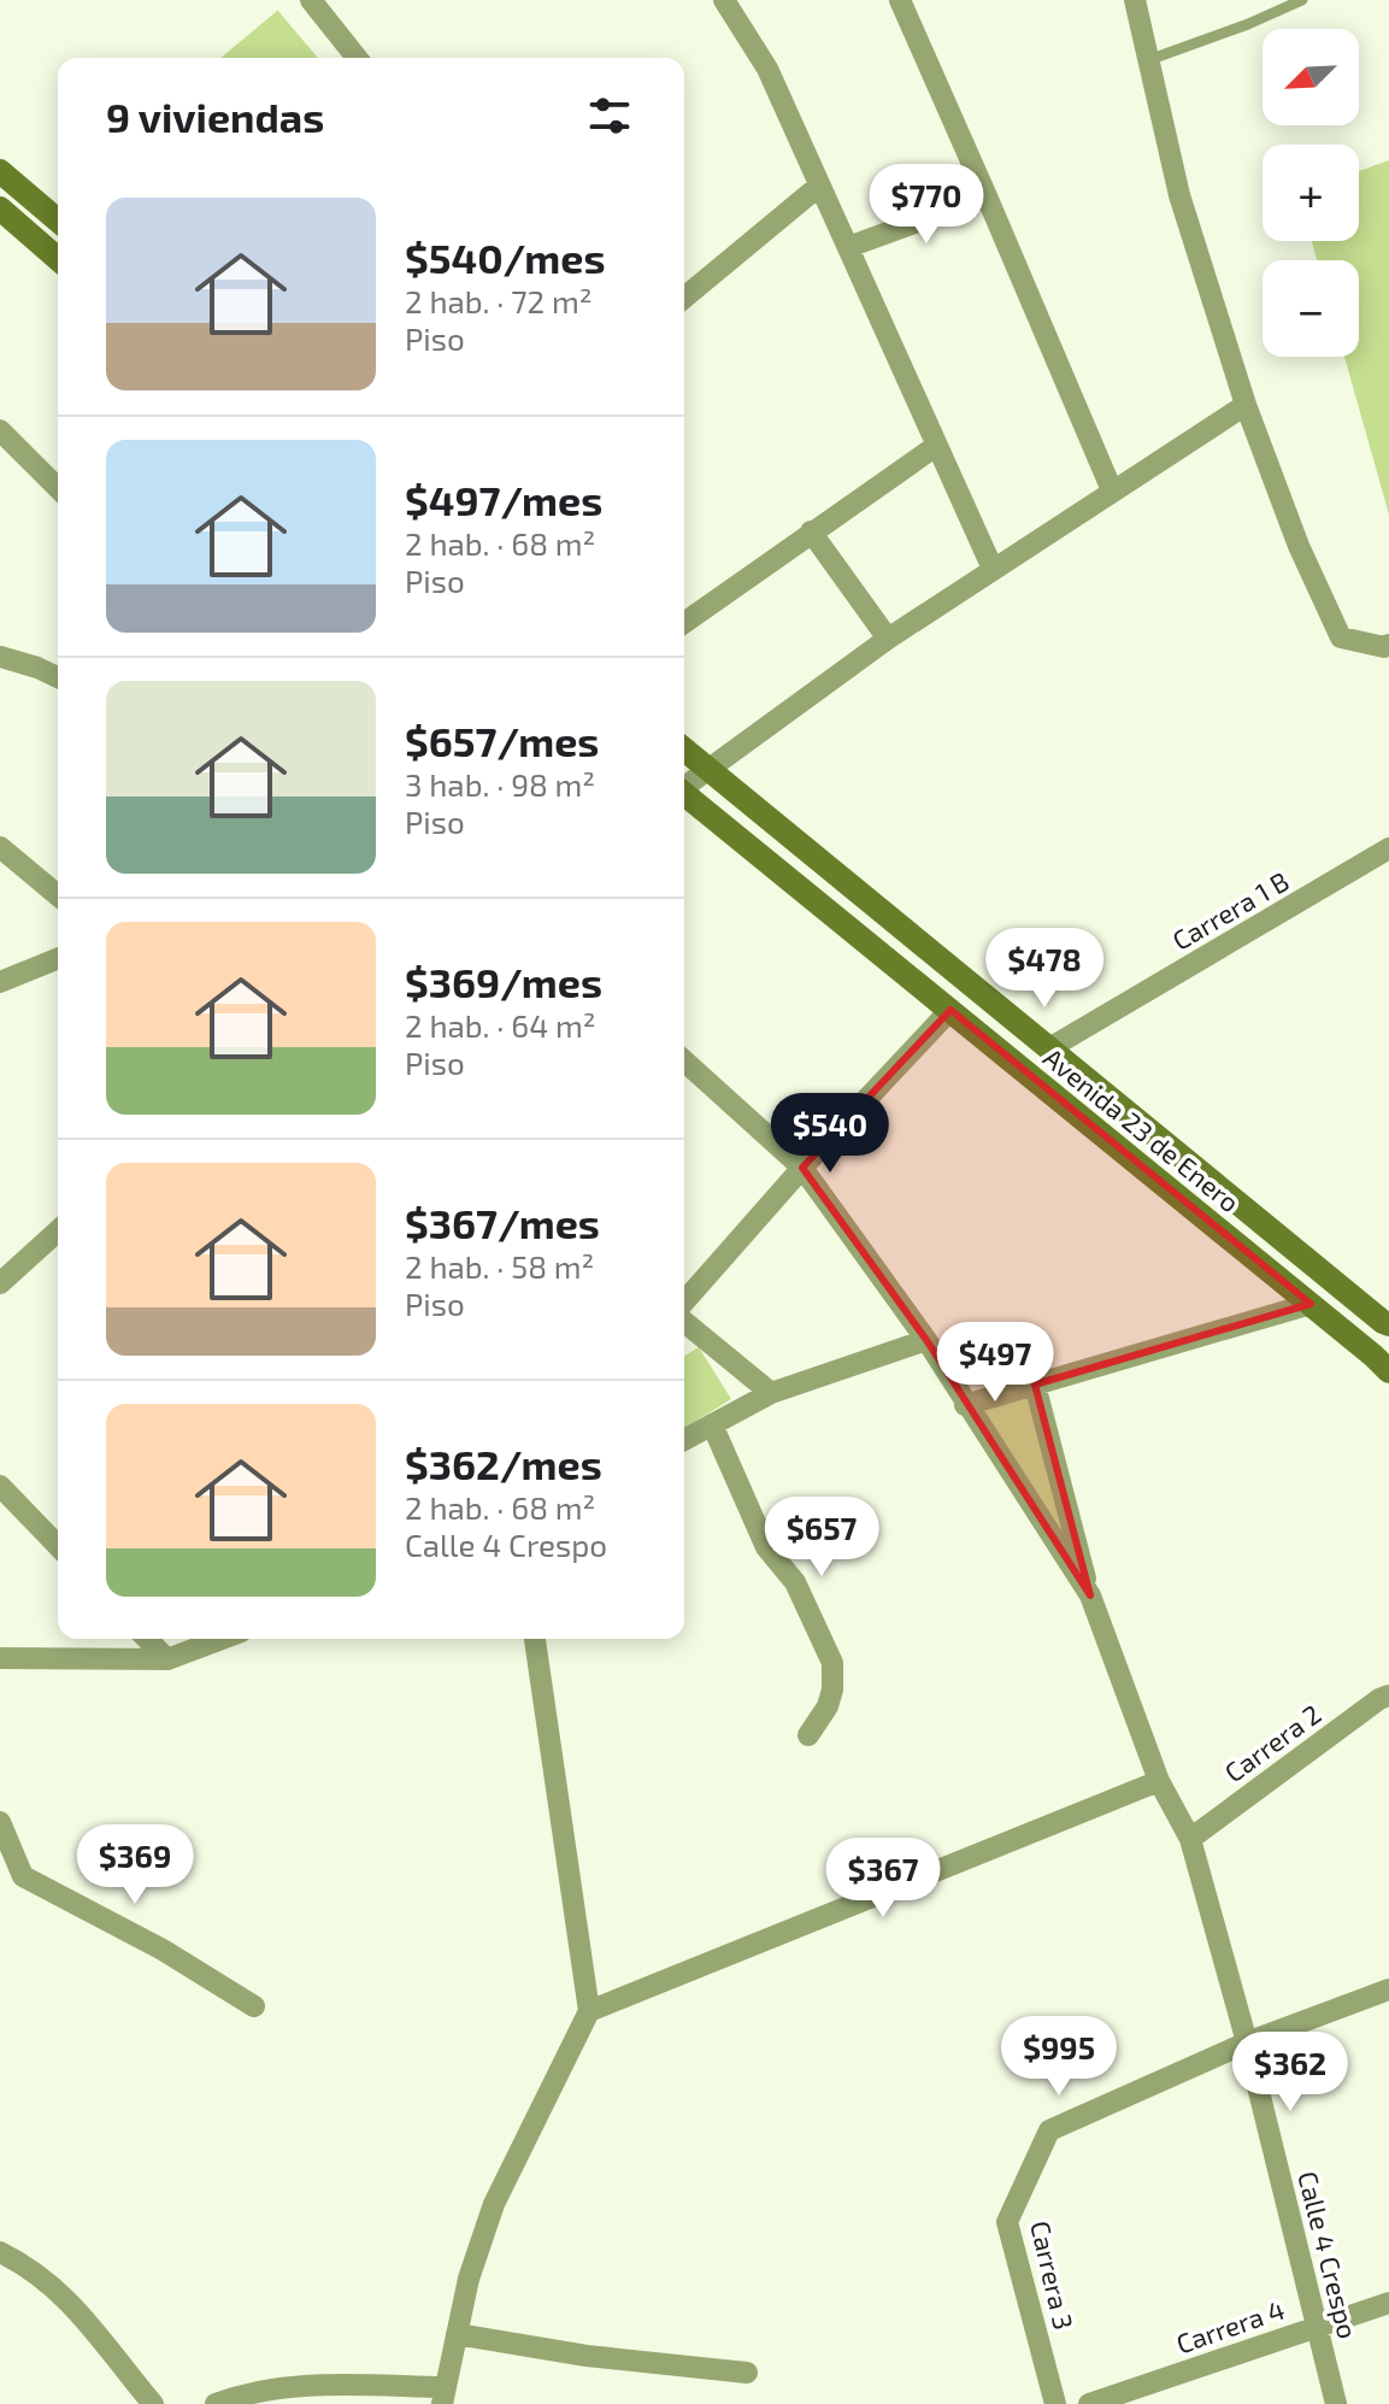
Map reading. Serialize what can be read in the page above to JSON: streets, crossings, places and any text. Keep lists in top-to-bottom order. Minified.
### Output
{"streets":{"main road":["Avenida 23 de Enero"],"street":["Carrera 1 B","Carrera 2","Calle 4 Crespo","Carrera 3","Carrera 4"]},"crossings":[["Carrera 1 B","Avenida 23 de Enero"],["Carrera 2","Calle 4 Crespo"],["Calle 4 Crespo","Carrera 3"],["Calle 4 Crespo","Carrera 4"]],"north":"bottom left","page":{"map_buttons":["+","−"],"heading":"9 viviendas","price":["$770","$478","$540","$497","$657","$369","$367","$995","$362"],"list":[{"name":"$540/mes","note":"2 hab. · 72 m² · Piso"},{"name":"$497/mes","note":"2 hab. · 68 m² · Piso"},{"name":"$657/mes","note":"3 hab. · 98 m² · Piso"},{"name":"$369/mes","note":"2 hab. · 64 m² · Piso"},{"name":"$367/mes","note":"2 hab. · 58 m² · Piso"},{"name":"$362/mes","note":"2 hab. · 68 m² · Calle 4 Crespo"}]}}
